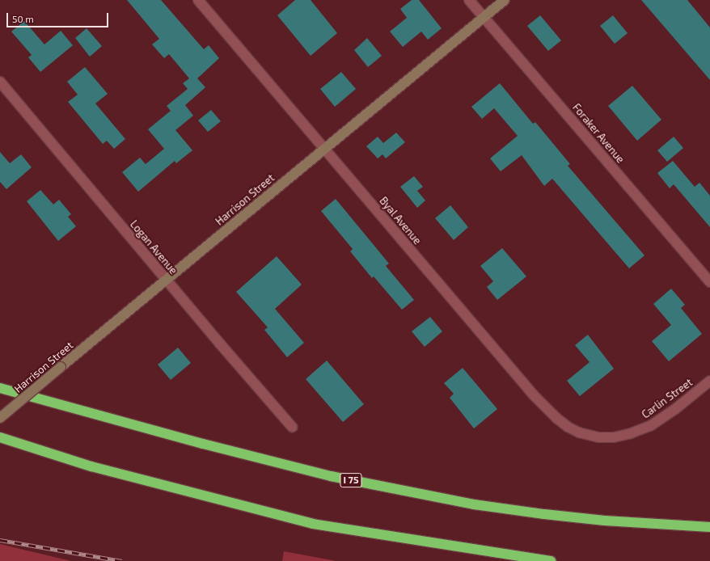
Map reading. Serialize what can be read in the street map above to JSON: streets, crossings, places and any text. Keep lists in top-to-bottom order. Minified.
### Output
{"streets":{"highway":["I 75"],"street":["Foraker Avenue","Harrison Street","Byal Avenue","Logan Avenue","Carlin Street"]},"crossings":[["Foraker Avenue","Harrison Street"],["Harrison Street","Byal Avenue"],["Harrison Street","Logan Avenue"],["Byal Avenue","Carlin Street"]],"scale_bar":"50 m"}
